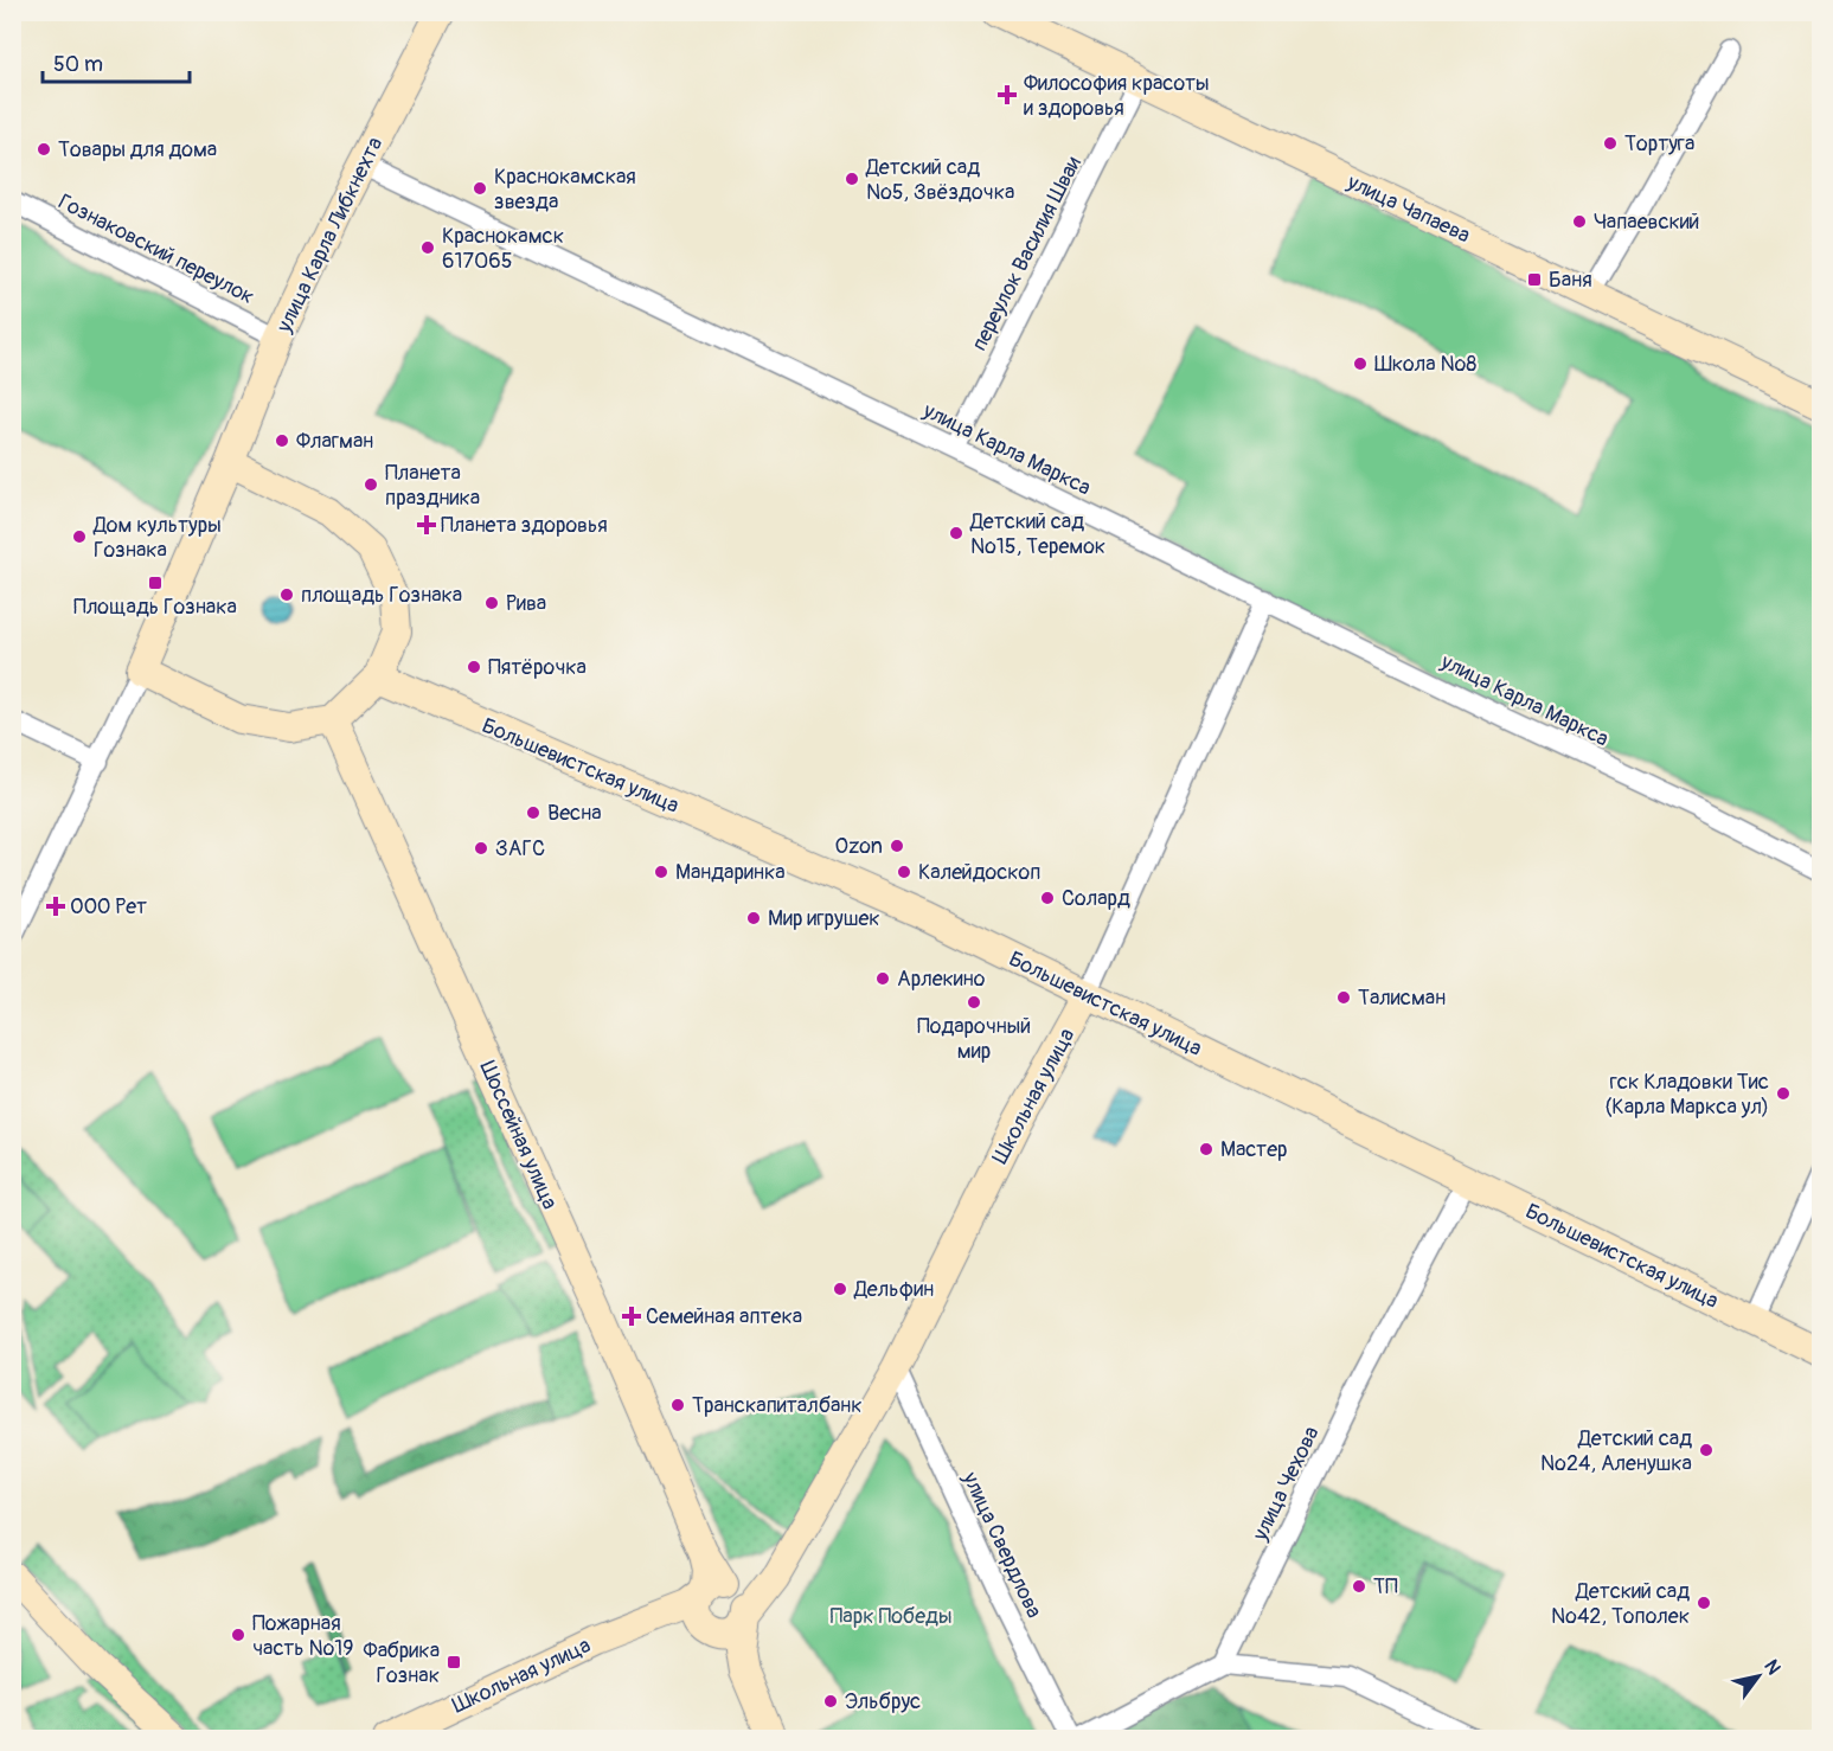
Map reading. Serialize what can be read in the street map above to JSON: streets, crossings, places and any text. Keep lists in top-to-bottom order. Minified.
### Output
{"streets":{"street":["улица Чапаева","улица Карла Либкнехта","Гознаковский переулок","переулок Василия Шваи","улица Карла Маркса","Большевистская улица","Школьная улица","Шоссейная улица","улица Чехова","улица Свердлова"]},"crossings":[["улица Чапаева","переулок Василия Шваи"],["улица Карла Либкнехта","Гознаковский переулок"],["улица Карла Либкнехта","улица Карла Маркса"],["переулок Василия Шваи","улица Карла Маркса"],["улица Карла Маркса","Школьная улица"],["Большевистская улица","Школьная улица"],["Большевистская улица","улица Чехова"],["Школьная улица","Шоссейная улица"],["Школьная улица","улица Свердлова"]],"parks":["Парк Победы"],"places":{"health":["Философия красоты и здоровья","Планета здоровья","ООО Рет","Семейная аптека"],"other":["Тортуга","Товары для дома","Детский сад №5, Звёздочка","Краснокамская звезда","Чапаевский","Краснокамск 617065","Школа №8","Флагман","Планета праздника","Детский сад №15, Теремок","Дом культуры Гознака","площадь Гознака","Рива","Пятёрочка","Весна","Ozon","ЗАГС","Мандаринка","Калейдоскоп","Солард","Мир игрушек","Арлекино","Талисман","Подарочный мир","гск Кладовки Тис (Карла Маркса ул)","Мастер","Дельфин","Транскапиталбанк","Детский сад №24, Аленушка","ТП","Детский сад №42, Тополек","Пожарная часть №19","Эльбрус"],"transit":["Баня","Площадь Гознака","Фабрика Гознак"]},"scale_bar":"50 m","north":"top right"}
